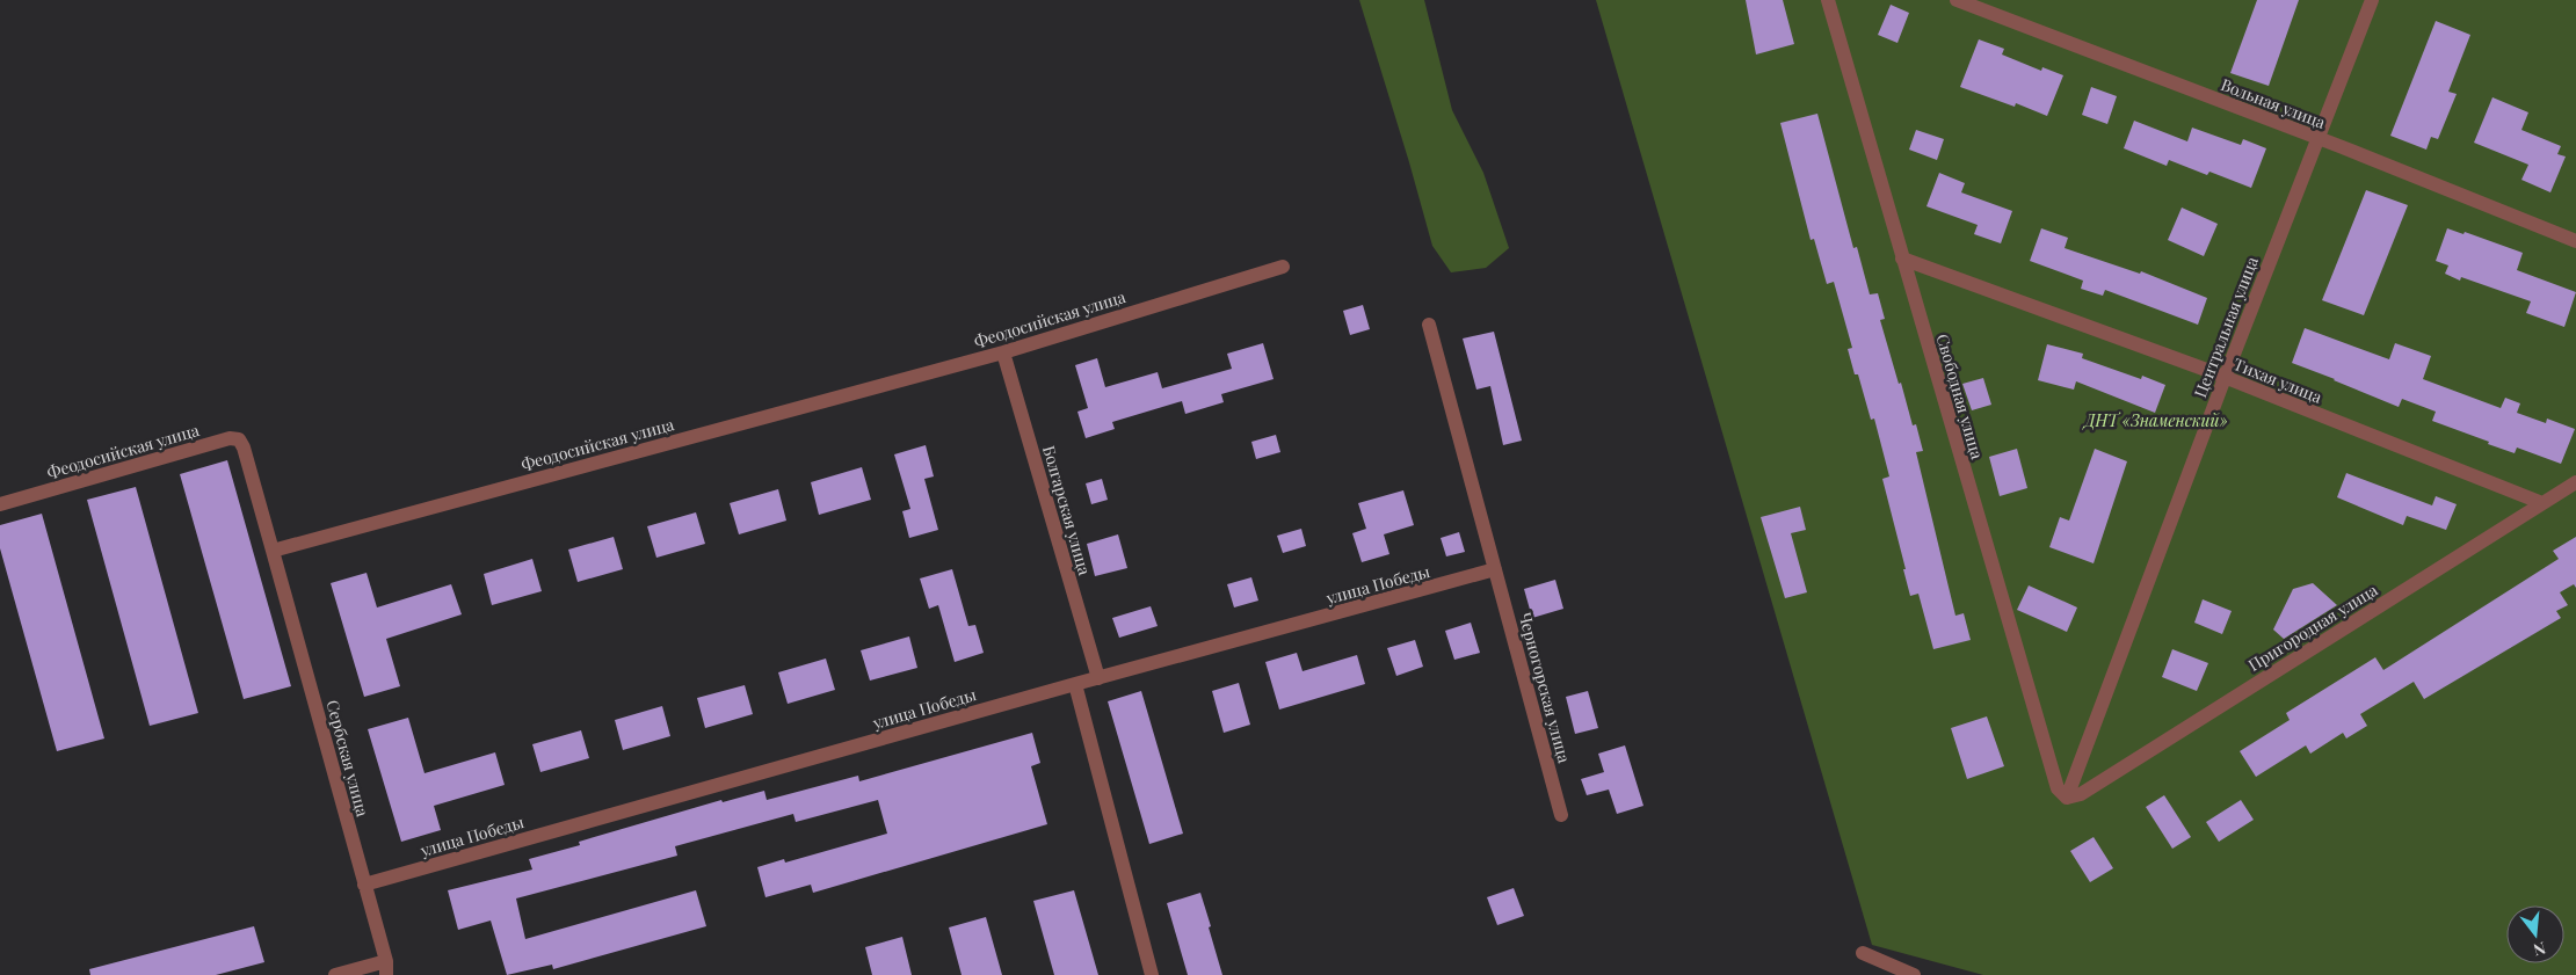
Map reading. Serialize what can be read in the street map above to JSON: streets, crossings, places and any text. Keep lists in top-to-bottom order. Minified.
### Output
{"streets":{"street":["Вольная улица","Феодосийская улица","Центральная улица","Тихая улица","Свободная улица","Болгарская улица","улица Победы","Пригородная улица","Черногорская улица","Сербская улица"]},"crossings":[["Вольная улица","Центральная улица"],["Феодосийская улица","Болгарская улица"],["Феодосийская улица","Сербская улица"],["Центральная улица","Тихая улица"],["Центральная улица","Свободная улица"],["Центральная улица","Пригородная улица"],["Тихая улица","Свободная улица"],["Тихая улица","Пригородная улица"],["Свободная улица","Пригородная улица"],["Болгарская улица","улица Победы"],["улица Победы","Черногорская улица"],["улица Победы","Сербская улица"]],"parks":["ДНТ «Знаменский»"],"north":"bottom"}
